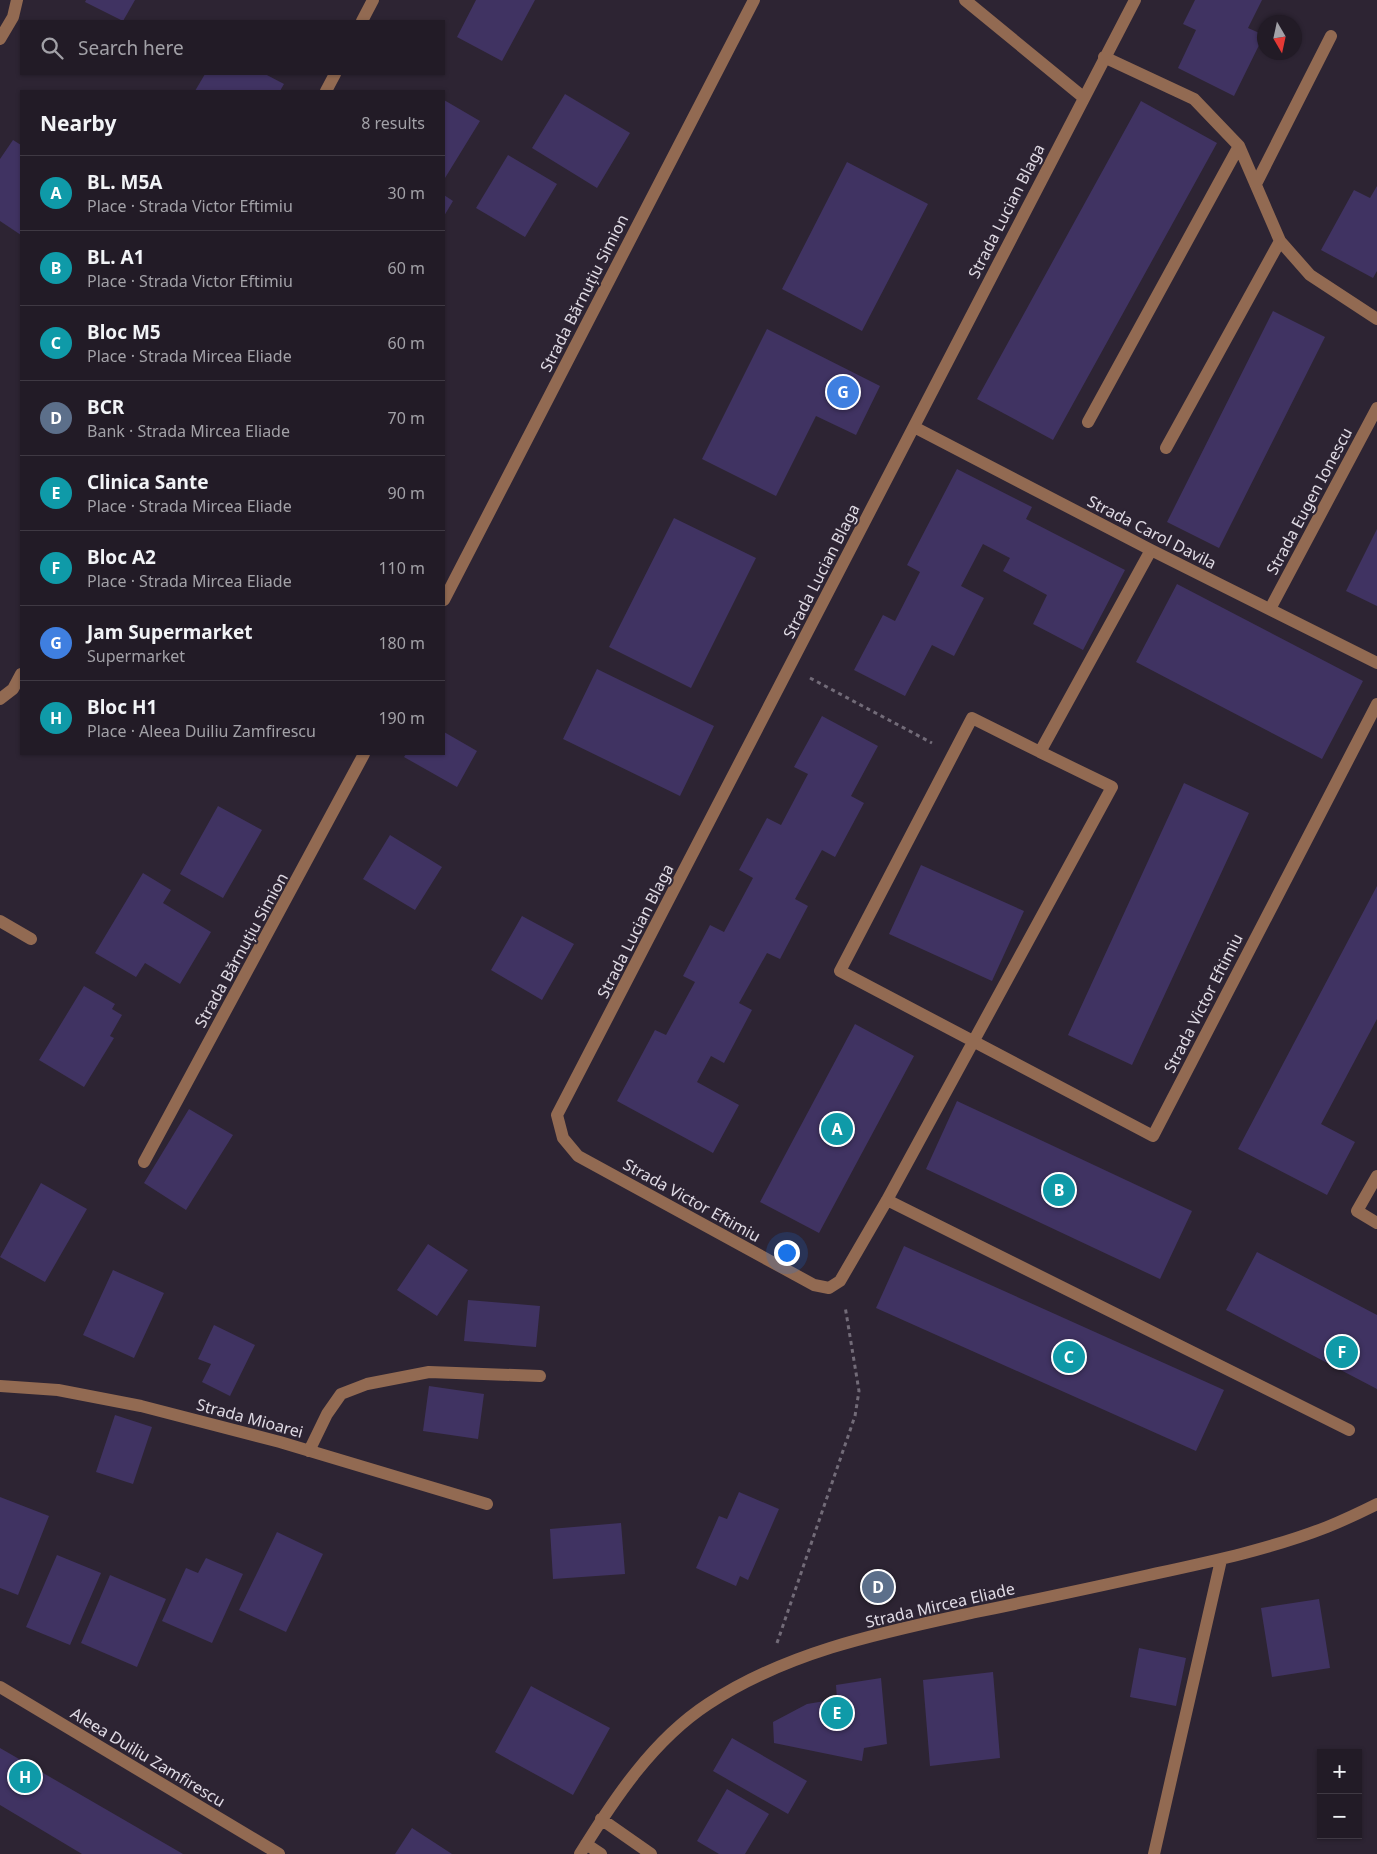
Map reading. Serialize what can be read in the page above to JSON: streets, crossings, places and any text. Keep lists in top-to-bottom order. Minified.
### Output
{"streets":{"street":["Strada Lucian Blaga","Strada Bărnuțiu Simion","Strada Eugen Ionescu","Strada Carol Davila","Strada Victor Eftimiu","Strada Mioarei","Strada Mircea Eliade","Aleea Duiliu Zamfirescu"]},"crossings":[["Strada Lucian Blaga","Strada Carol Davila"],["Strada Lucian Blaga","Strada Victor Eftimiu"],["Strada Eugen Ionescu","Strada Carol Davila"]],"north":"bottom","page":{"search":"Search here","heading":["Nearby","8 results"],"list":[{"mark":"A","name":"BL. M5A","note":"Place · Strada Victor Eftimiu","value":"30 m"},{"mark":"B","name":"BL. A1","note":"Place · Strada Victor Eftimiu","value":"60 m"},{"mark":"C","name":"Bloc M5","note":"Place · Strada Mircea Eliade","value":"60 m"},{"mark":"D","name":"BCR","note":"Bank · Strada Mircea Eliade","value":"70 m"},{"mark":"E","name":"Clinica Sante","note":"Place · Strada Mircea Eliade","value":"90 m"},{"mark":"F","name":"Bloc A2","note":"Place · Strada Mircea Eliade","value":"110 m"},{"mark":"G","name":"Jam Supermarket","note":"Supermarket","value":"180 m"},{"mark":"H","name":"Bloc H1","note":"Place · Aleea Duiliu Zamfirescu","value":"190 m"}],"pins":["G","A","B","F","C","D","E","H"],"map_buttons":["+","−"]}}
